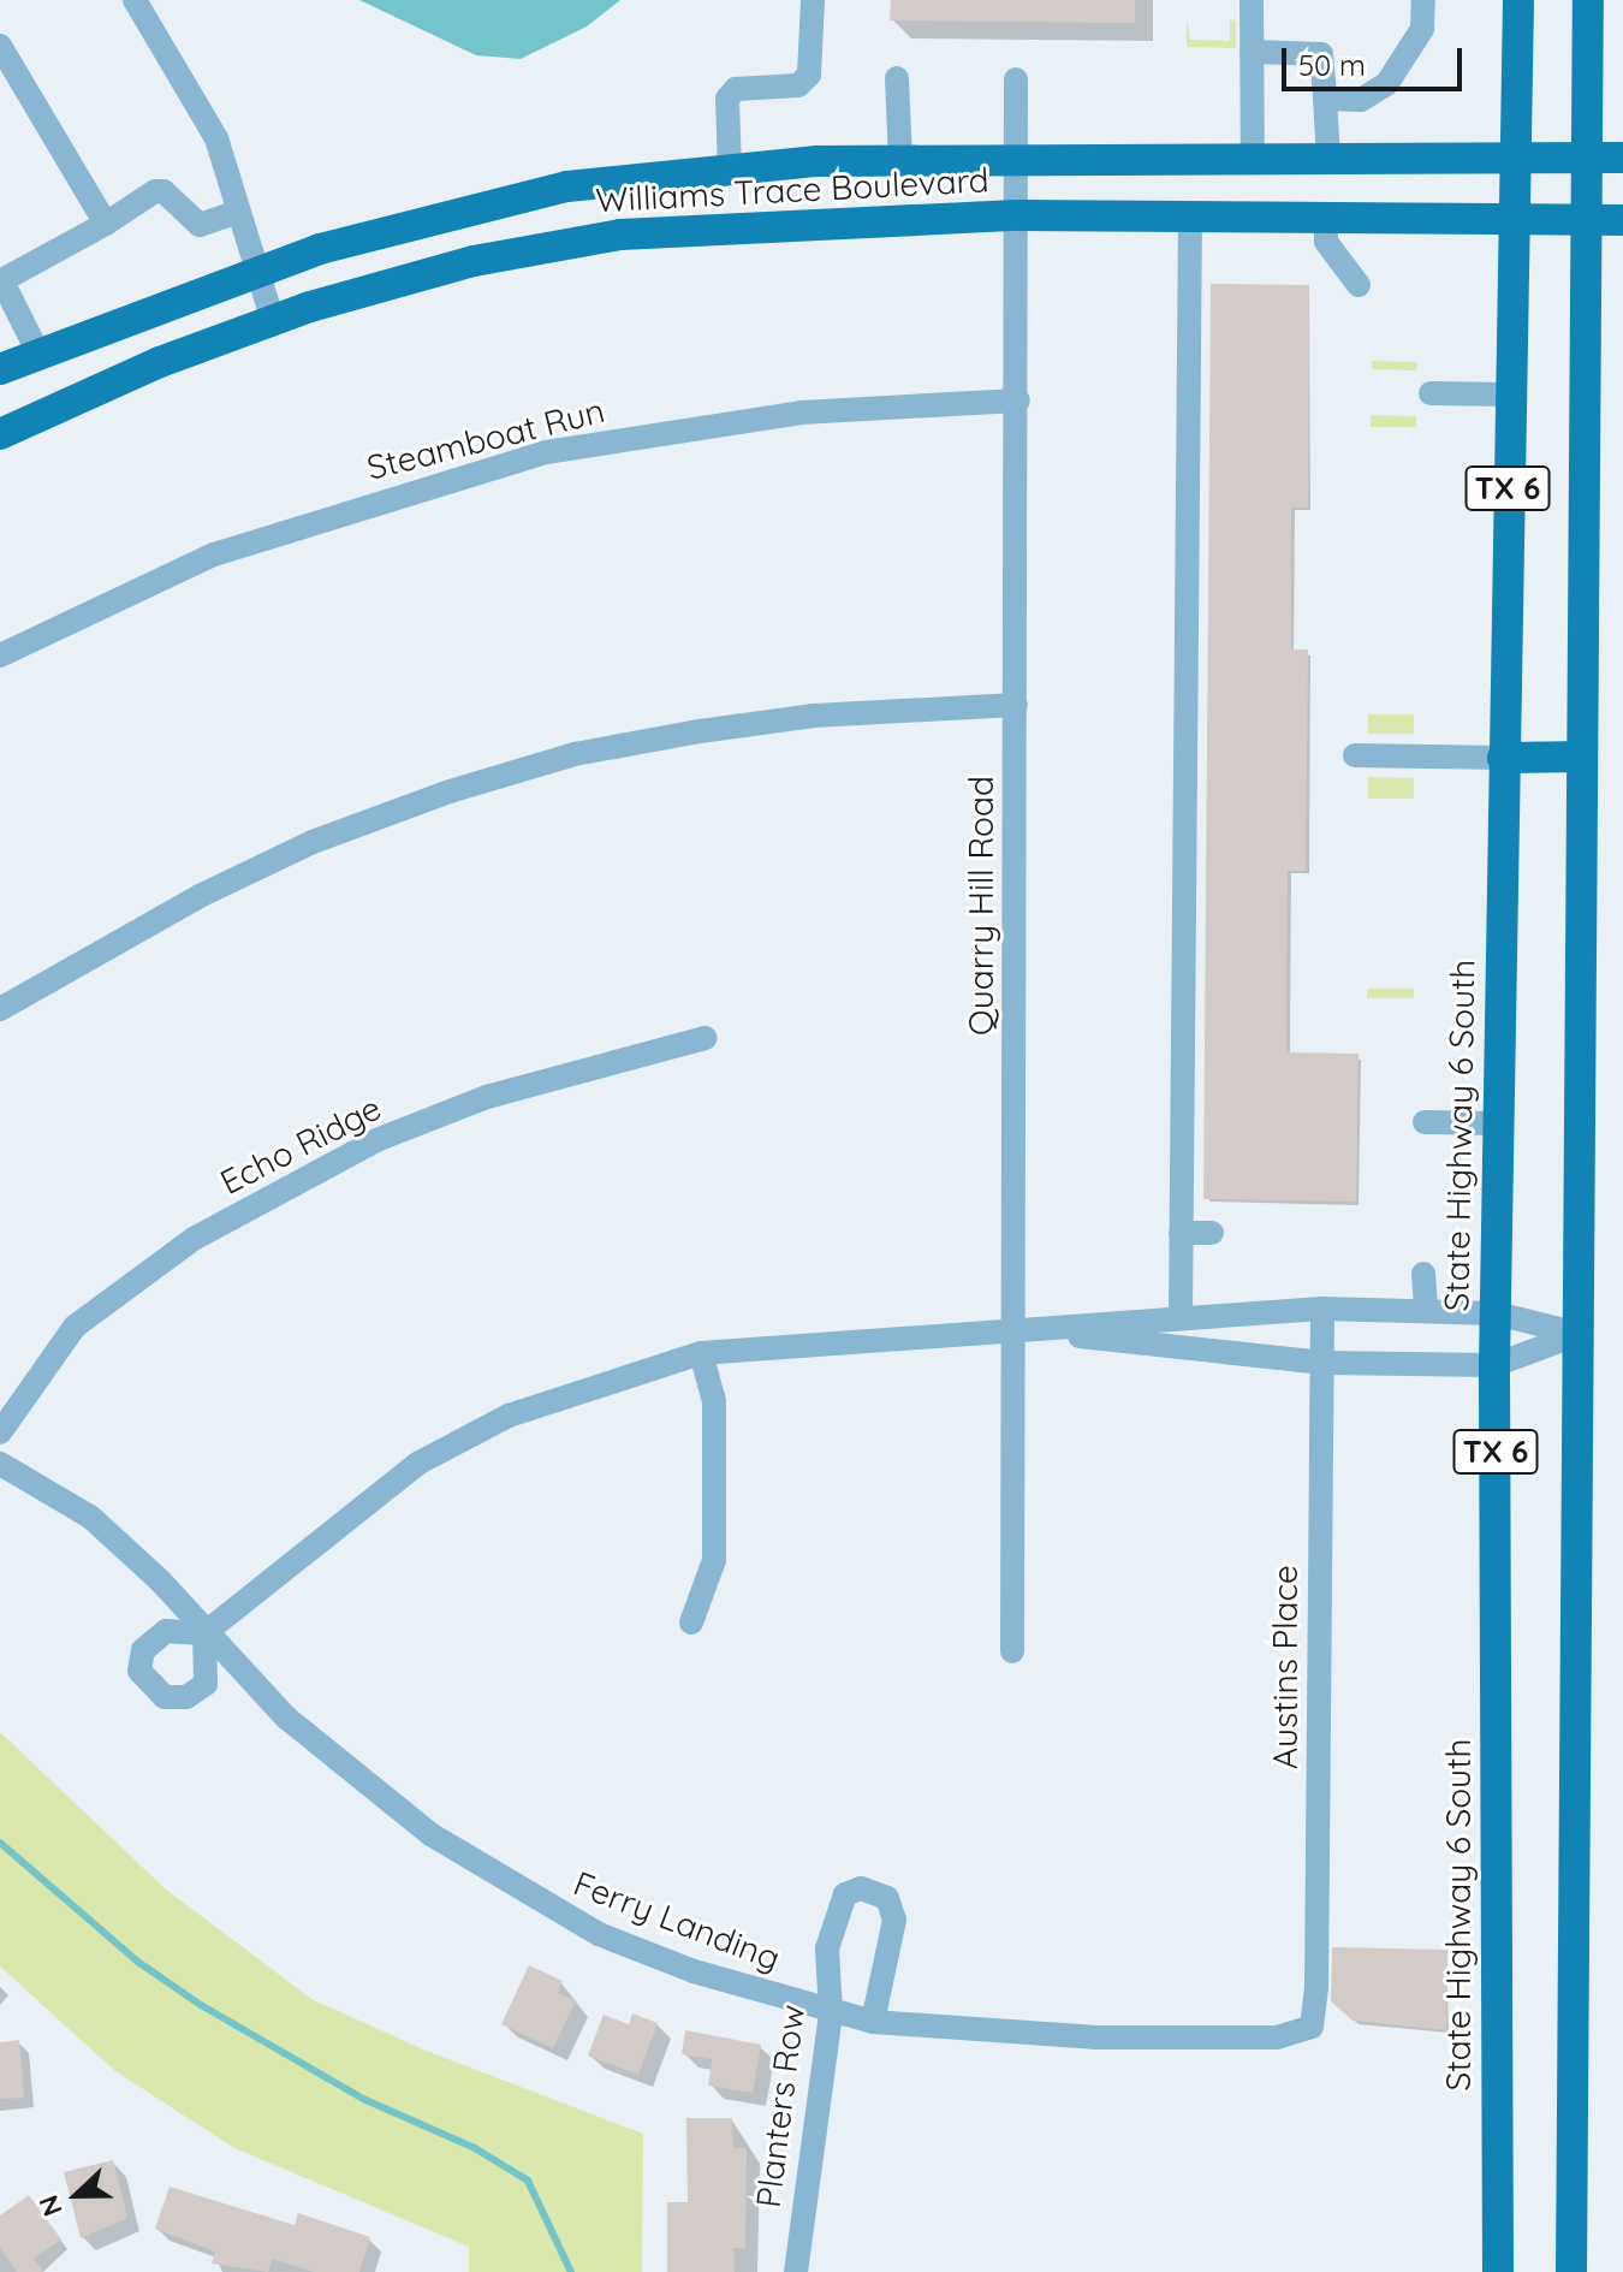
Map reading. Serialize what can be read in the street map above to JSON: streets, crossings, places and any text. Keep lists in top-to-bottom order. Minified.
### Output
{"streets":{"main road":["Williams Trace Boulevard","TX 6","State Highway 6 South"],"street":["Steamboat Run","Quarry Hill Road","Echo Ridge","Austins Place","Ferry Landing","Planters Row"]},"crossings":[["Williams Trace Boulevard","TX 6"],["Williams Trace Boulevard","Quarry Hill Road"],["Williams Trace Boulevard","State Highway 6 South"],["Steamboat Run","Quarry Hill Road"],["Austins Place","Ferry Landing"],["Ferry Landing","Planters Row"]],"scale_bar":"50 m","north":"left"}
